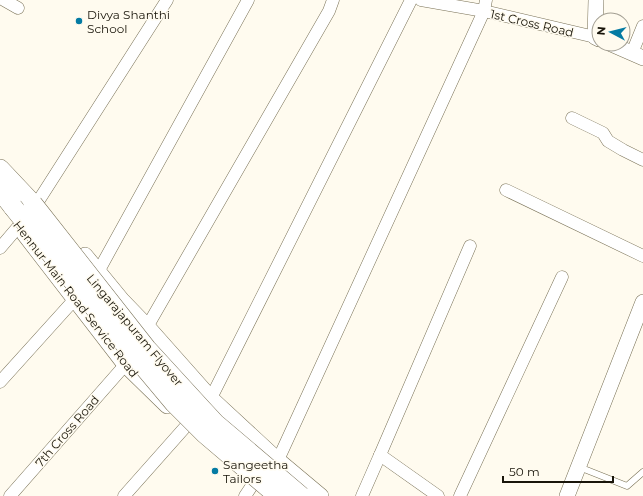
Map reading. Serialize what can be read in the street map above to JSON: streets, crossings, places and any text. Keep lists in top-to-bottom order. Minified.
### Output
{"streets":{"main road":["Lingarajapuram Flyover"],"street":["1st Cross Road","Hennur Main Road Service Road","7th Cross Road"]},"crossings":[["Hennur Main Road Service Road","Lingarajapuram Flyover"],["Hennur Main Road Service Road","7th Cross Road"]],"places":["Divya Shanthi School","Sangeetha Tailors"],"scale_bar":"50 m","north":"left"}
